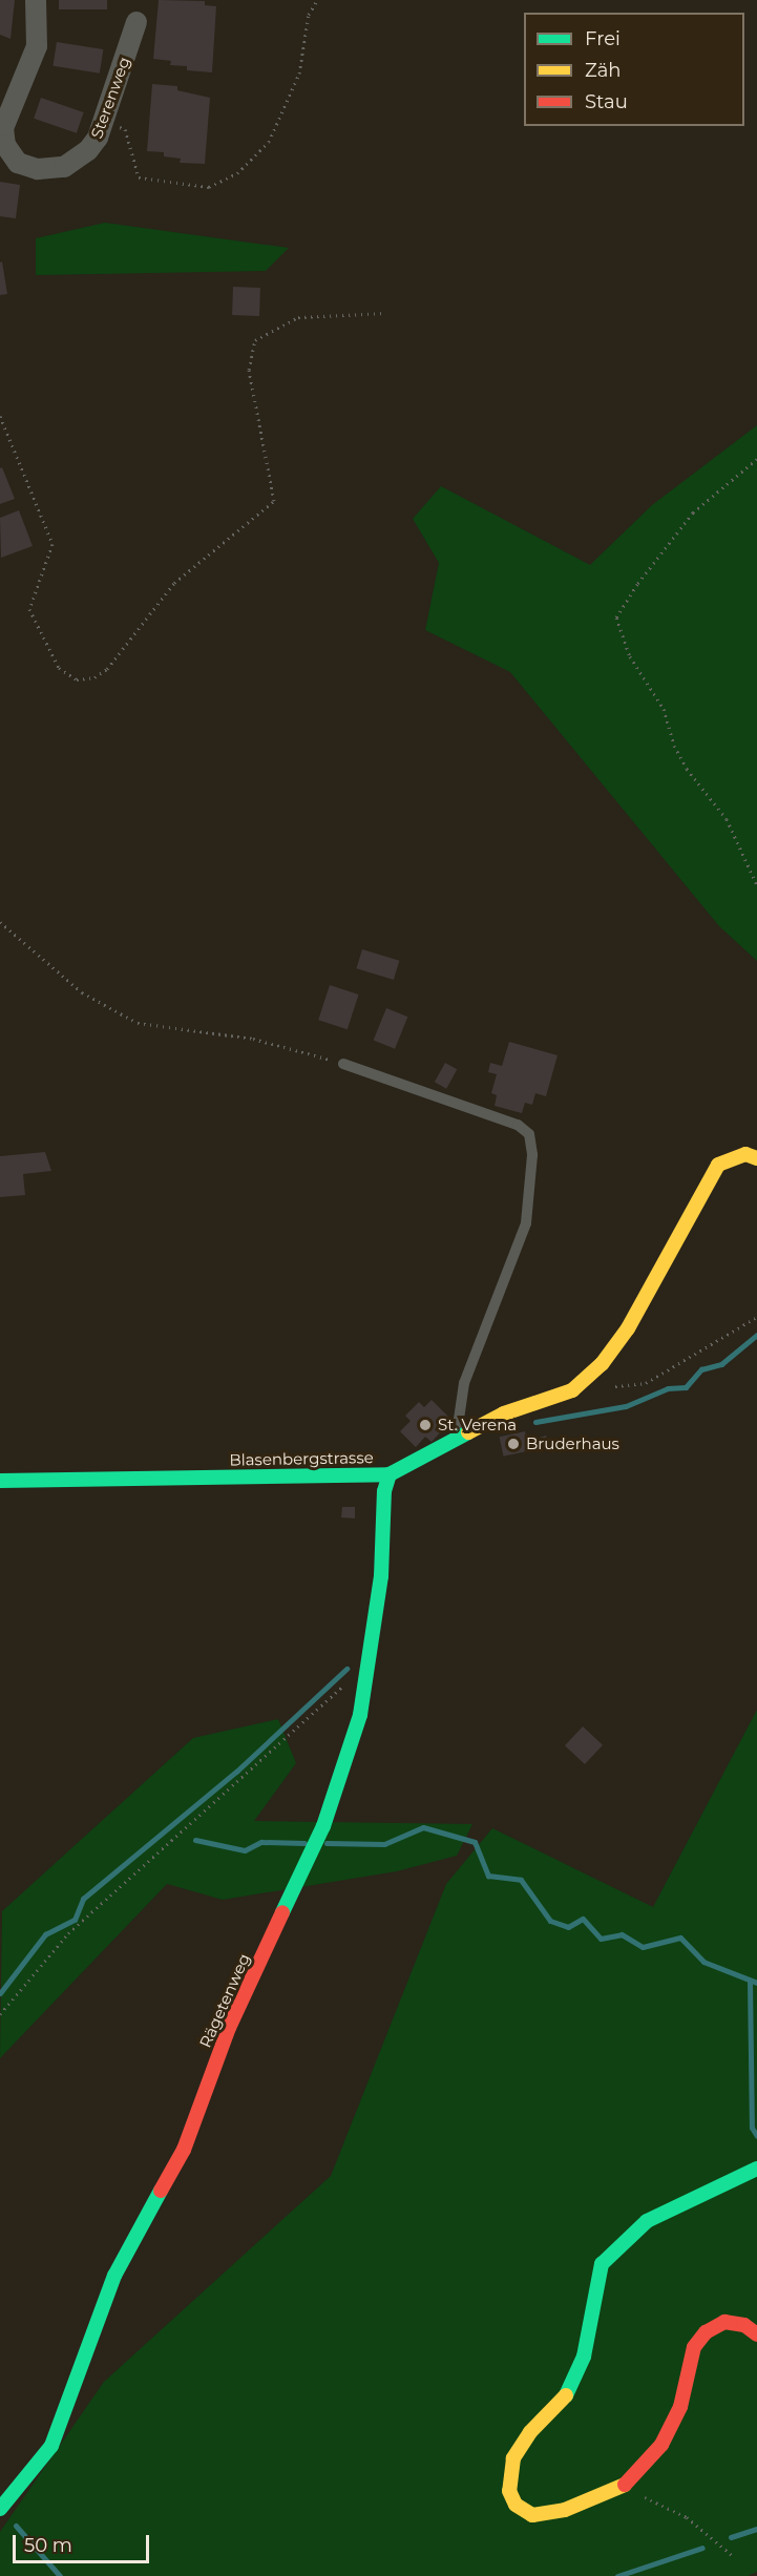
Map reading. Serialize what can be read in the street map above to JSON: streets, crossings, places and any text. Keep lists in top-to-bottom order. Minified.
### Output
{"streets":{"street":["Sterenweg","Blasenbergstrasse","Rägetenweg"]},"crossings":[["Blasenbergstrasse","Rägetenweg"]],"places":["St. Verena","Bruderhaus"],"legend":["Frei","Zäh","Stau"],"scale_bar":"50 m"}
